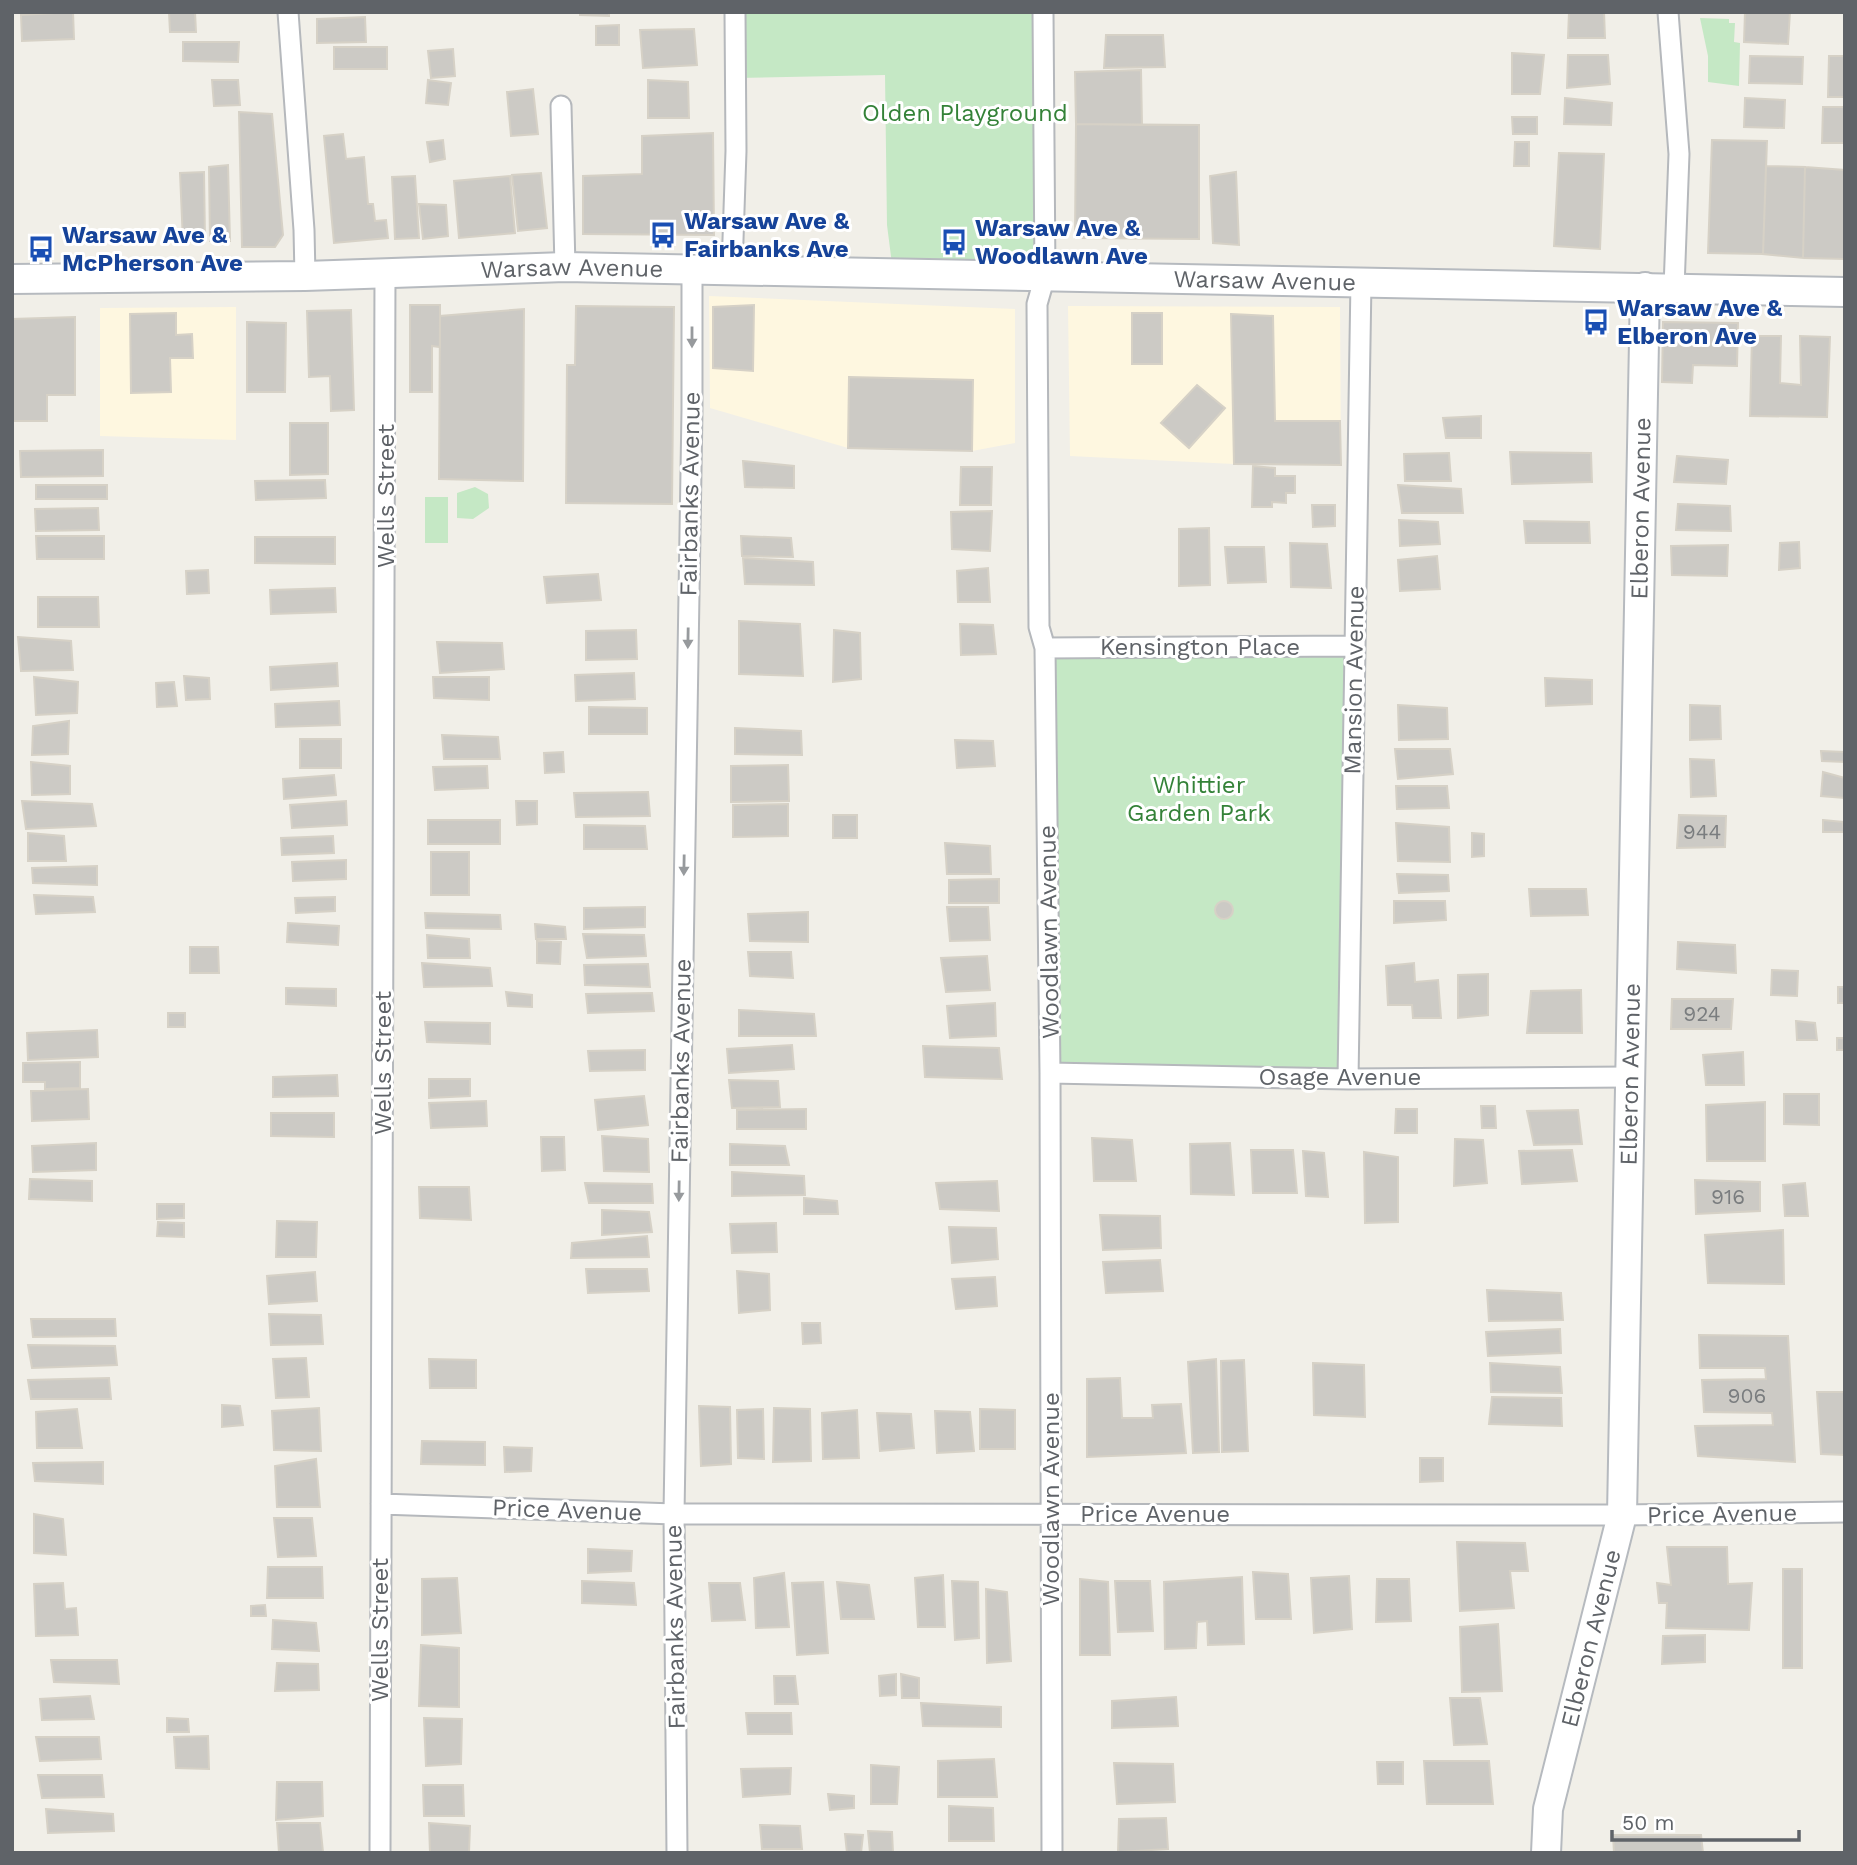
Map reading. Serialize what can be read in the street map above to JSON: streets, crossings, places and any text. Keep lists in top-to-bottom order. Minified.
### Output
{"streets":{"main road":["Warsaw Avenue","Elberon Avenue"],"street":["Fairbanks Avenue","Wells Street","Kensington Place","Mansion Avenue","Woodlawn Avenue","Osage Avenue","Price Avenue"]},"crossings":[["Warsaw Avenue","Fairbanks Avenue"],["Warsaw Avenue","Wells Street"],["Warsaw Avenue","Elberon Avenue"],["Warsaw Avenue","Mansion Avenue"],["Warsaw Avenue","Woodlawn Avenue"],["Fairbanks Avenue","Price Avenue"],["Wells Street","Price Avenue"],["Elberon Avenue","Osage Avenue"],["Elberon Avenue","Price Avenue"],["Kensington Place","Mansion Avenue"],["Kensington Place","Woodlawn Avenue"],["Mansion Avenue","Osage Avenue"],["Woodlawn Avenue","Osage Avenue"],["Woodlawn Avenue","Price Avenue"]],"one_way":["Fairbanks Avenue"],"parks":["Olden Playground","Whittier Garden Park"],"places":{"bus stop":["Warsaw Ave & Fairbanks Ave","Warsaw Ave & Woodlawn Ave","Warsaw Ave & McPherson Ave","Warsaw Ave & Elberon Ave"]},"house_numbers":["944","924","916","906"],"scale_bar":"50 m"}
